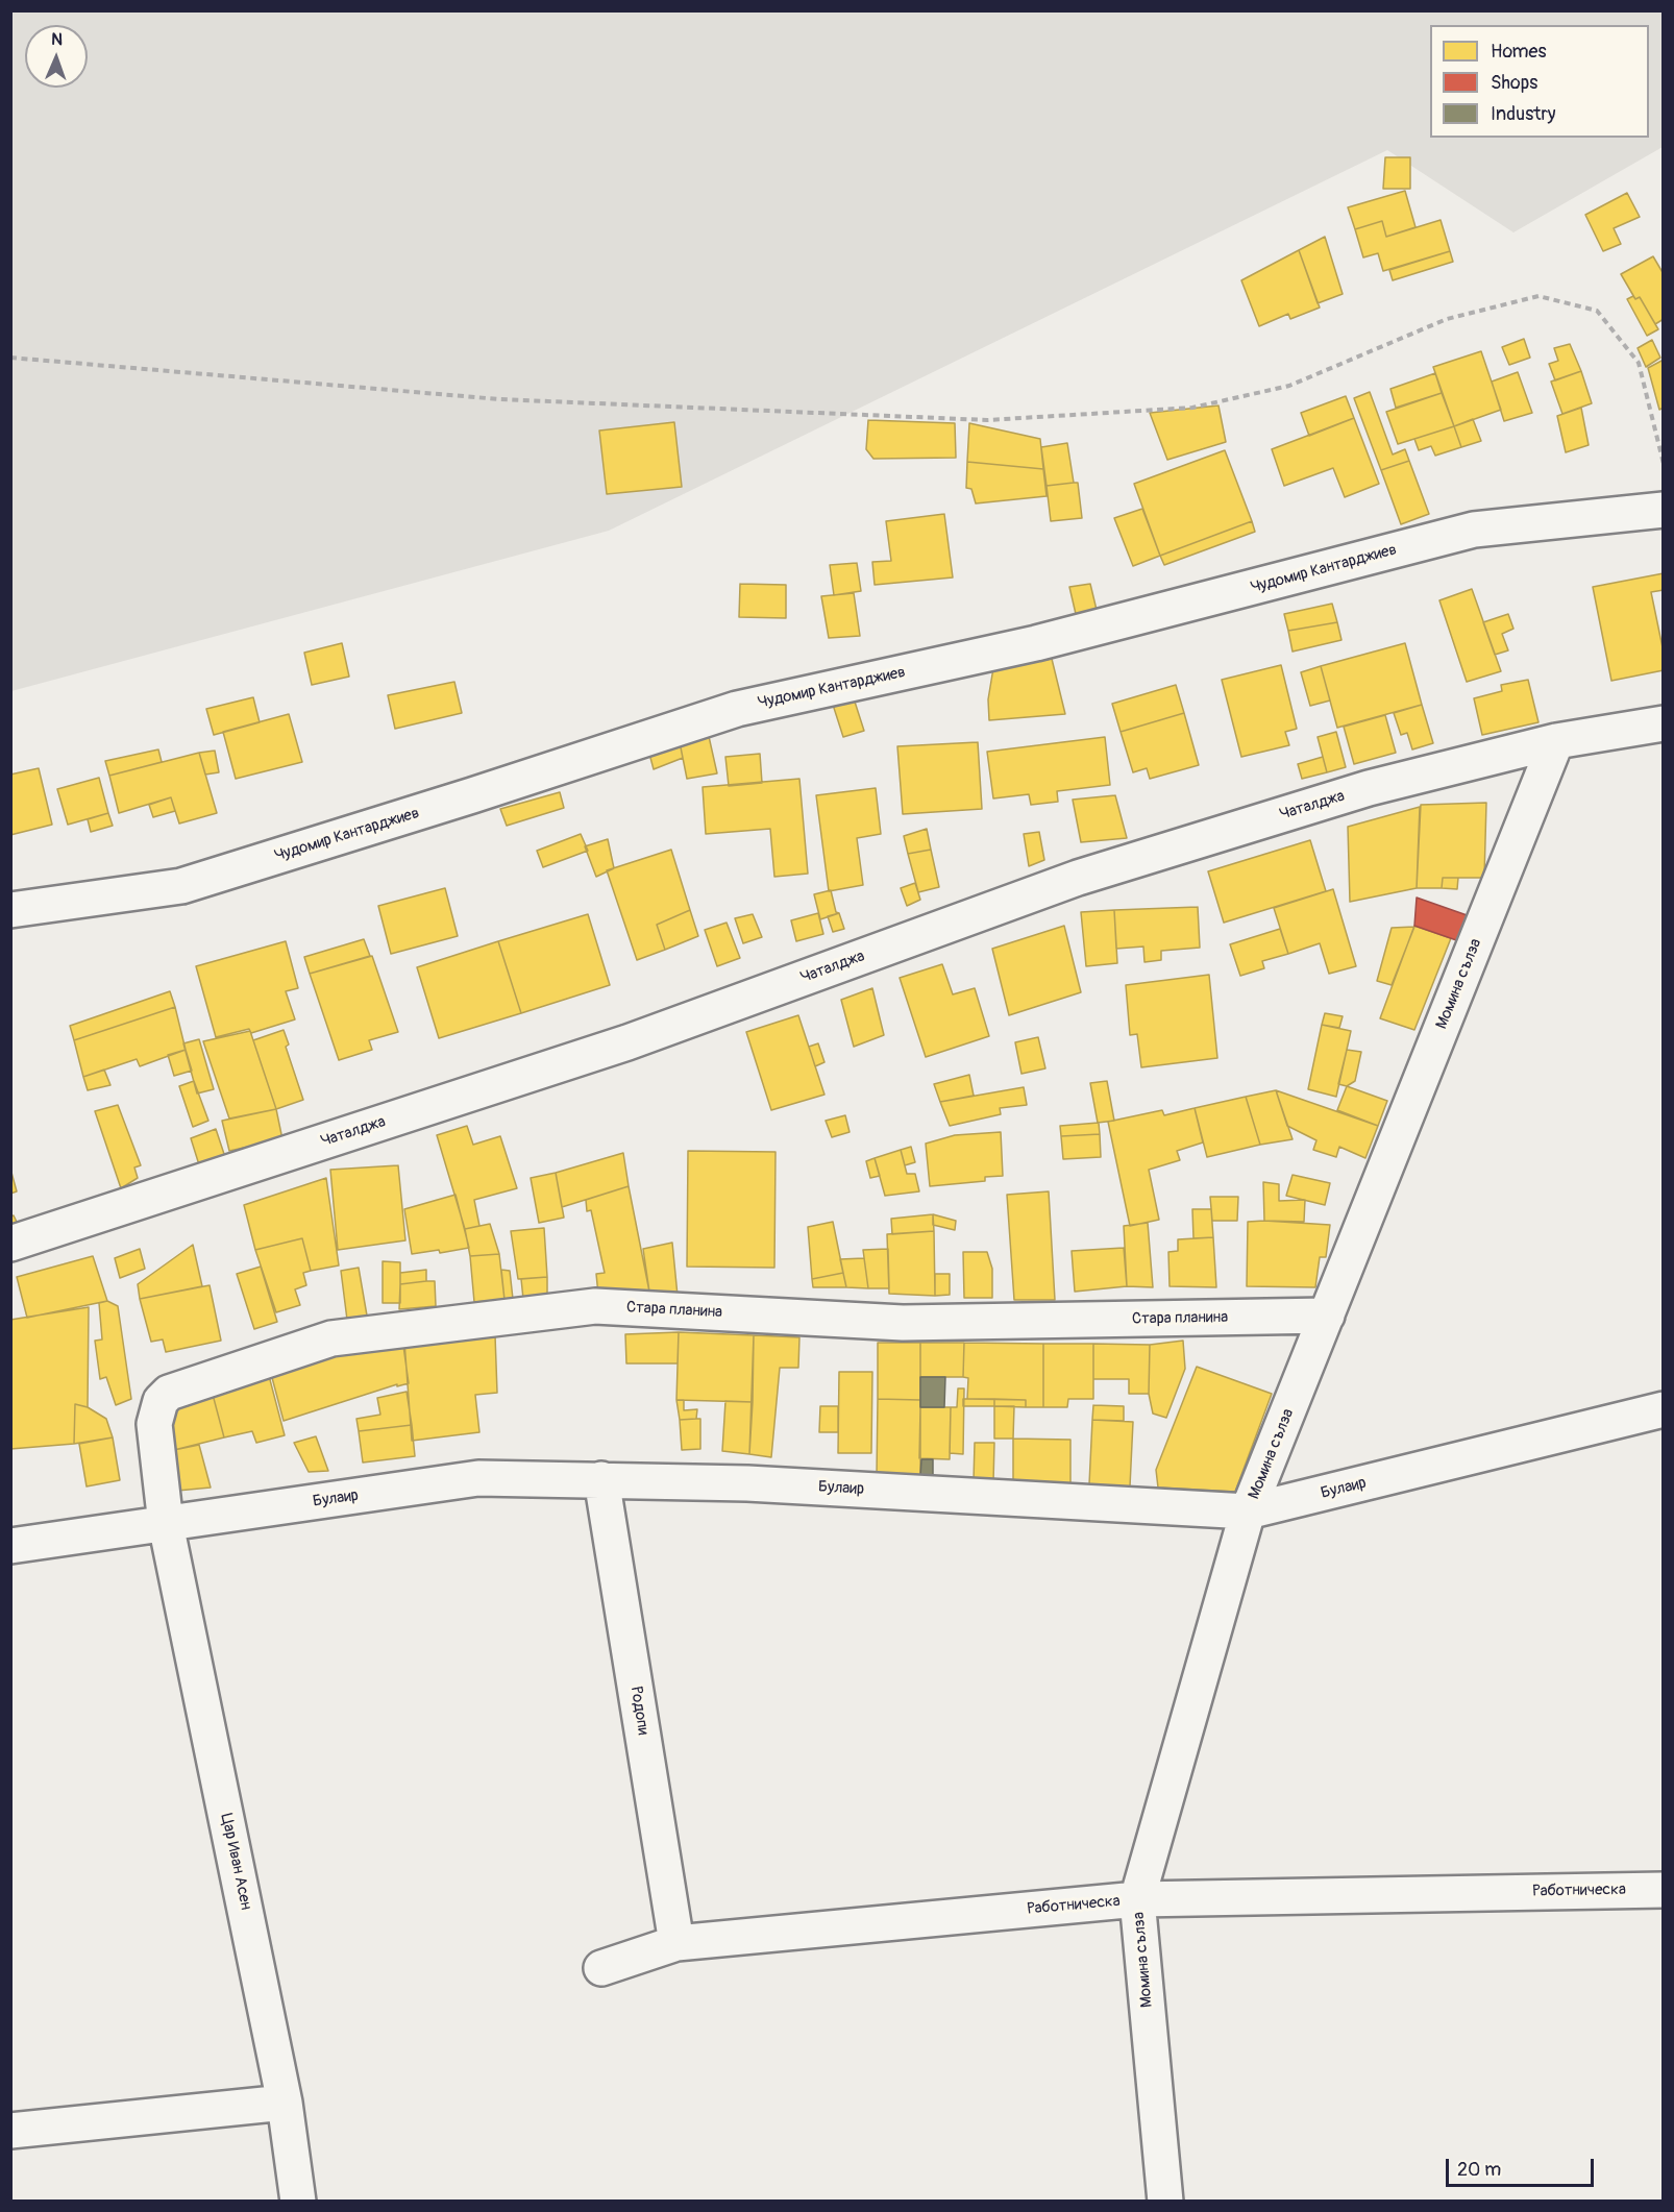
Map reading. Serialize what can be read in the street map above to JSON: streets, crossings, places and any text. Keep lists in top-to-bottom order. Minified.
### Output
{"streets":{"street":["Чудомир Кантарджиев","Чаталджа","Момина сълза","Стара планина","Булаир","Родопи","Цар Иван Асен","Работническа"]},"crossings":[["Чаталджа","Момина сълза"],["Момина сълза","Стара планина"],["Момина сълза","Булаир"],["Момина сълза","Работническа"],["Стара планина","Булаир"],["Стара планина","Цар Иван Асен"],["Булаир","Родопи"],["Булаир","Цар Иван Асен"],["Родопи","Работническа"]],"legend":["Homes","Shops","Industry"],"scale_bar":"20 m","north":"top"}
